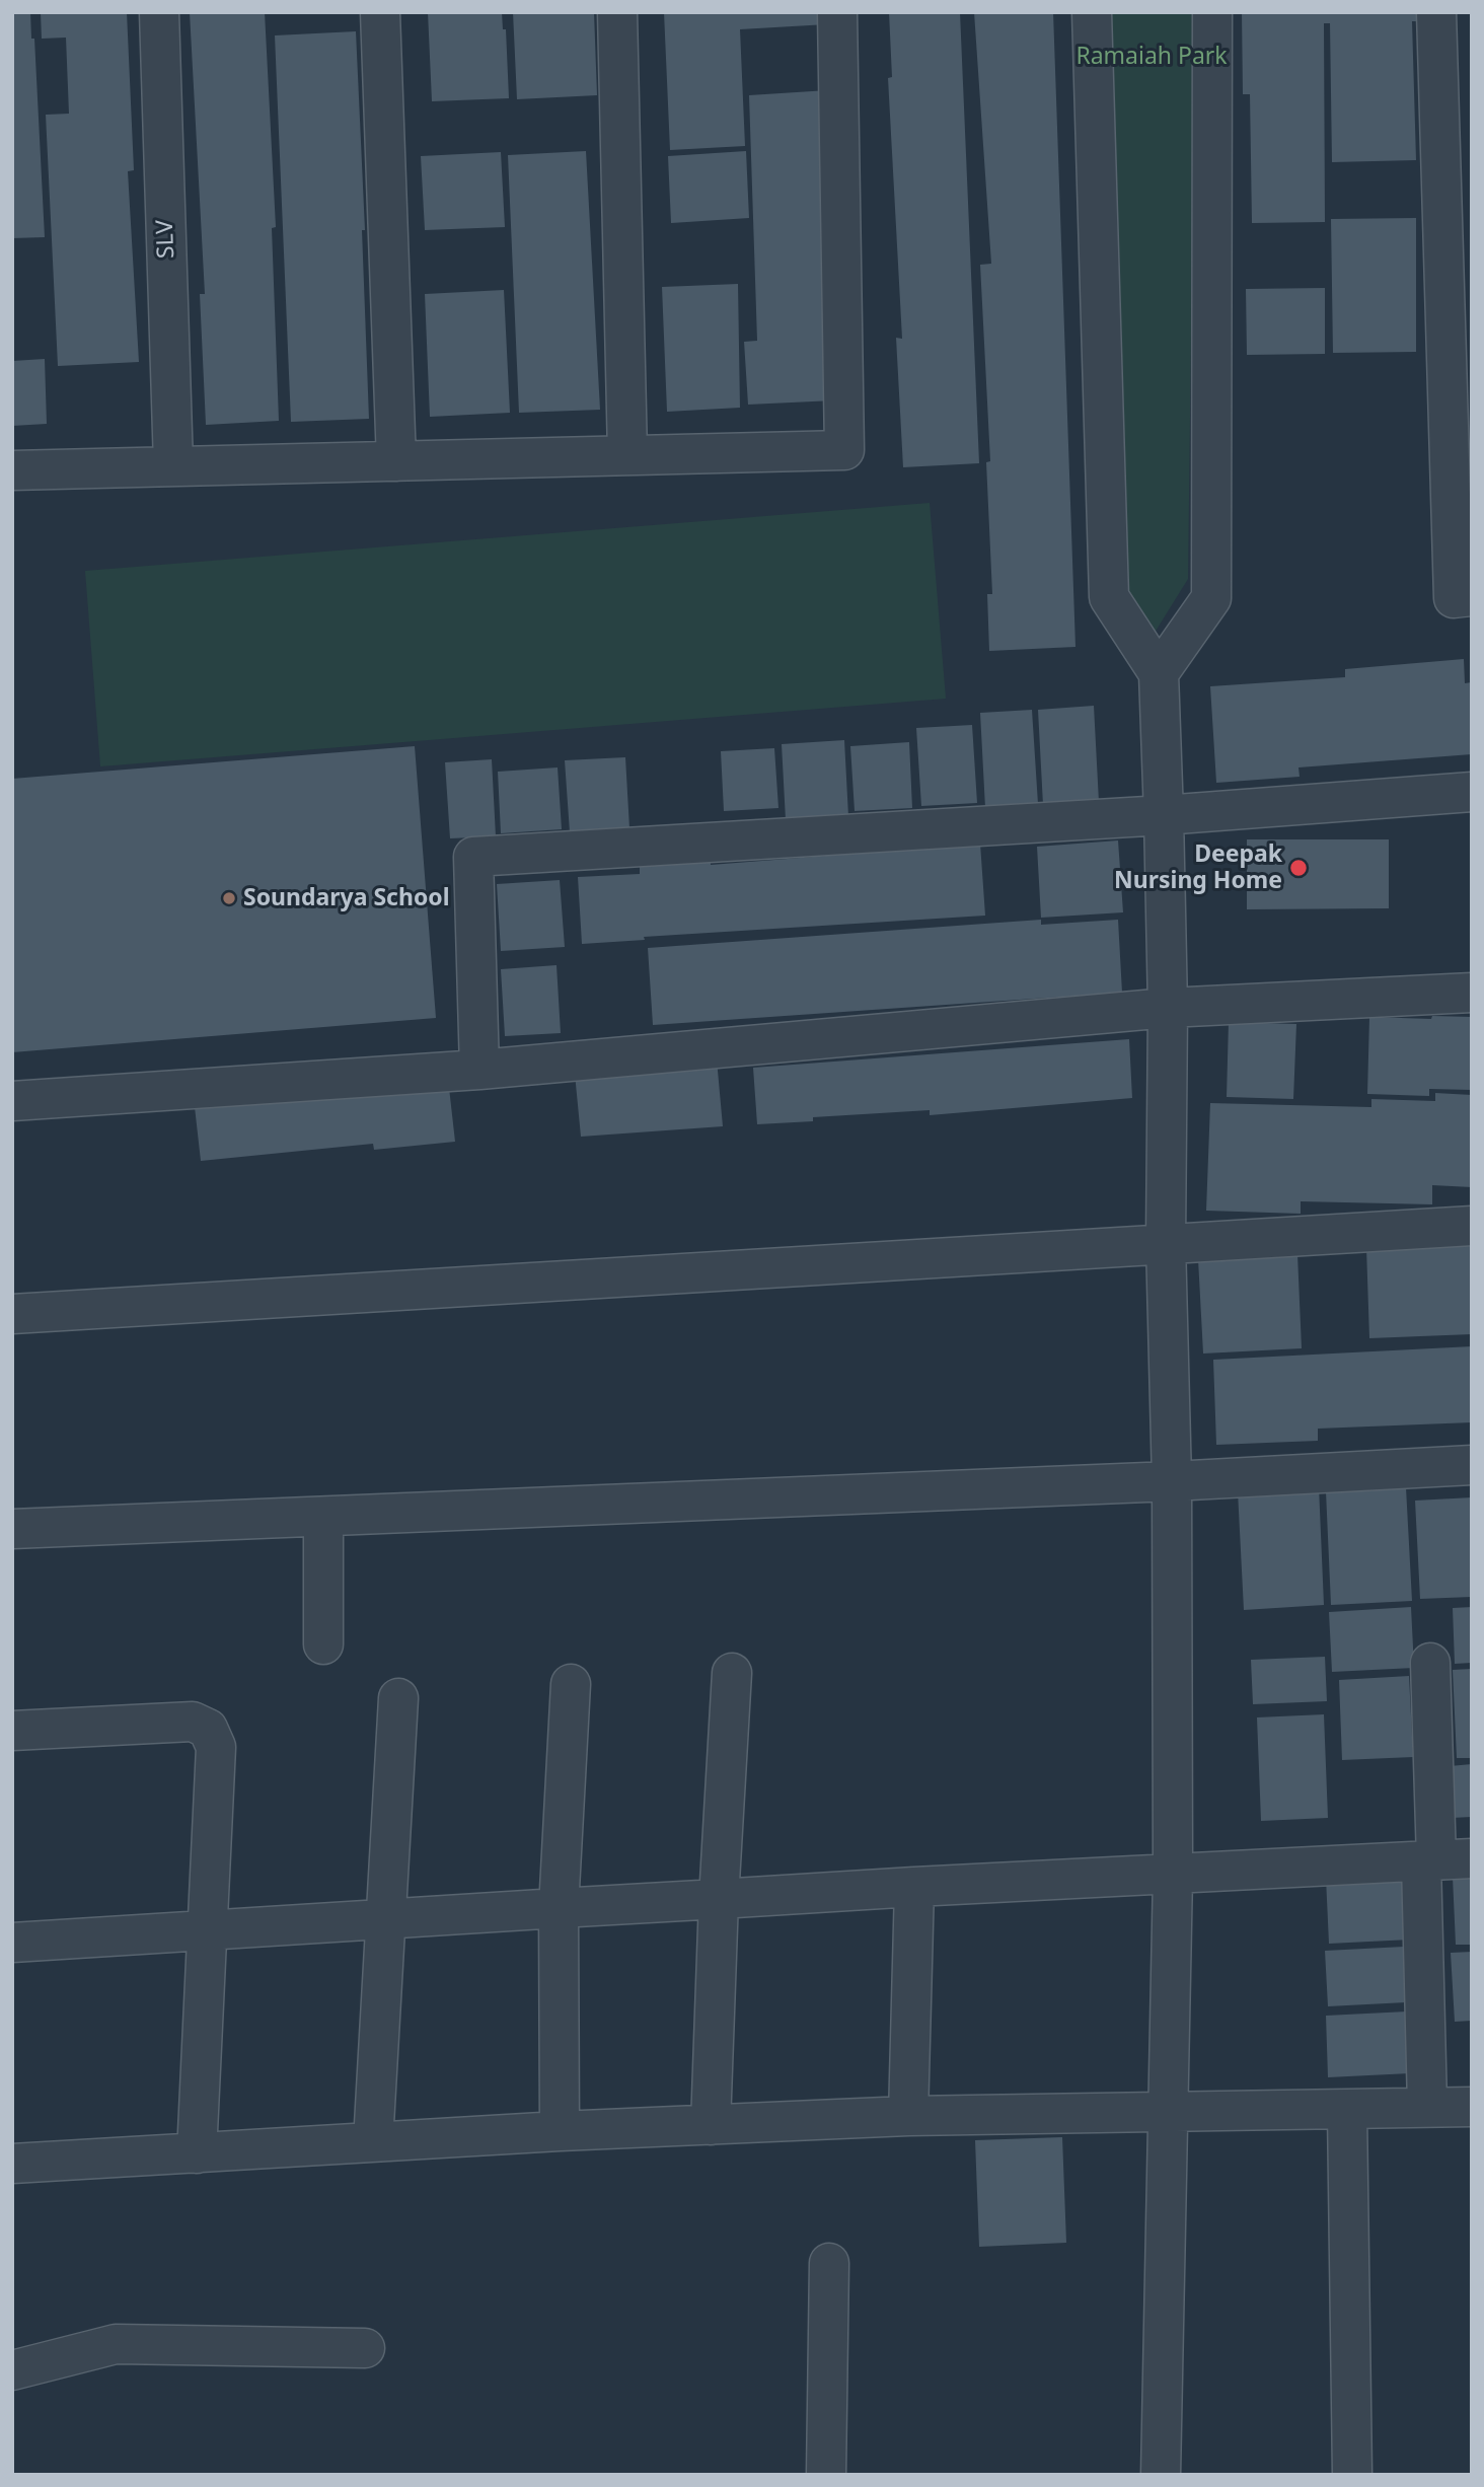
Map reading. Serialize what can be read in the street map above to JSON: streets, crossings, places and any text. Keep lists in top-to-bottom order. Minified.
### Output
{"streets":{"street":["SLV"]},"parks":["Ramaiah Park"],"places":["Deepak Nursing Home","Soundarya School"]}
